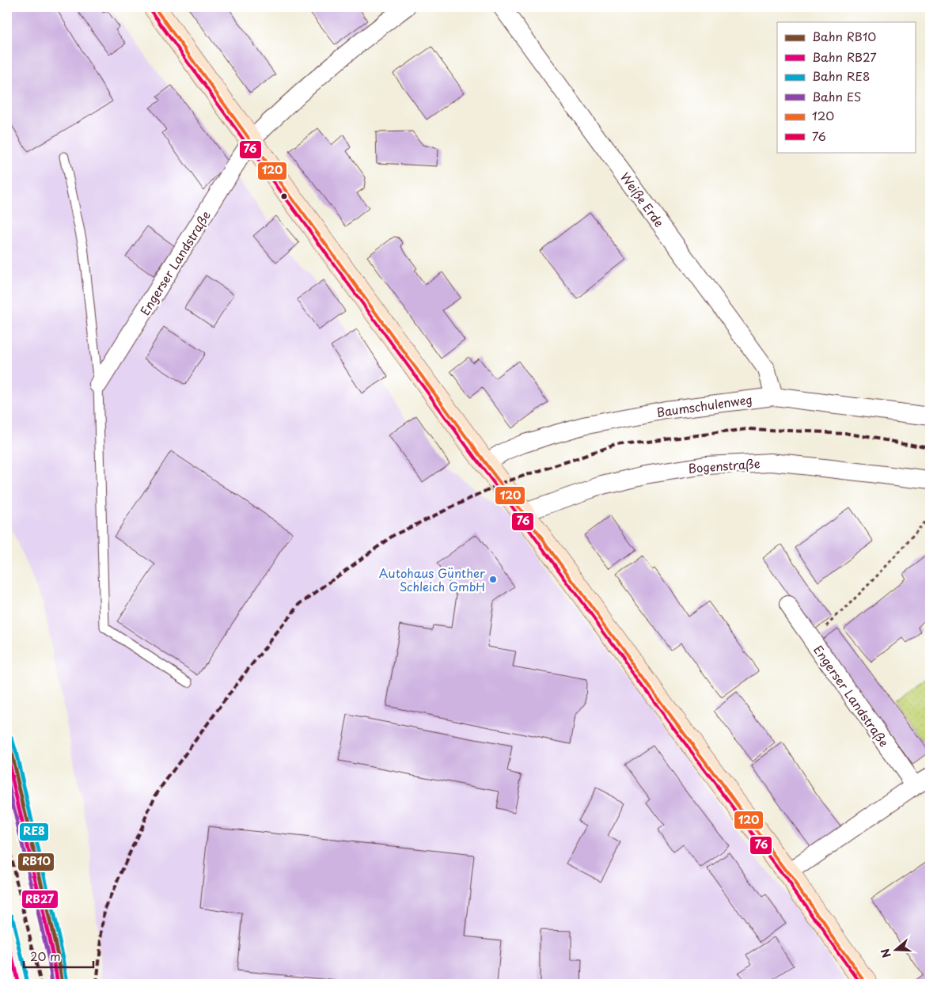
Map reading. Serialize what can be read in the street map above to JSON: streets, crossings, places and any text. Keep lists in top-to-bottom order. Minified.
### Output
{"streets":{"street":["Weiße Erde","Engerser Landstraße","Baumschulenweg","Bogenstraße"]},"crossings":[["Weiße Erde","Baumschulenweg"]],"places":["Autohaus Günther Schleich GmbH"],"lines":["transit line 120","transit line 76","rail line RE8","rail line RB10","rail line RB27","rail line ES"],"legend":["Bahn RB10","Bahn RB27","Bahn RE8","Bahn ES","120","76"],"scale_bar":"20 m","north":"left"}
